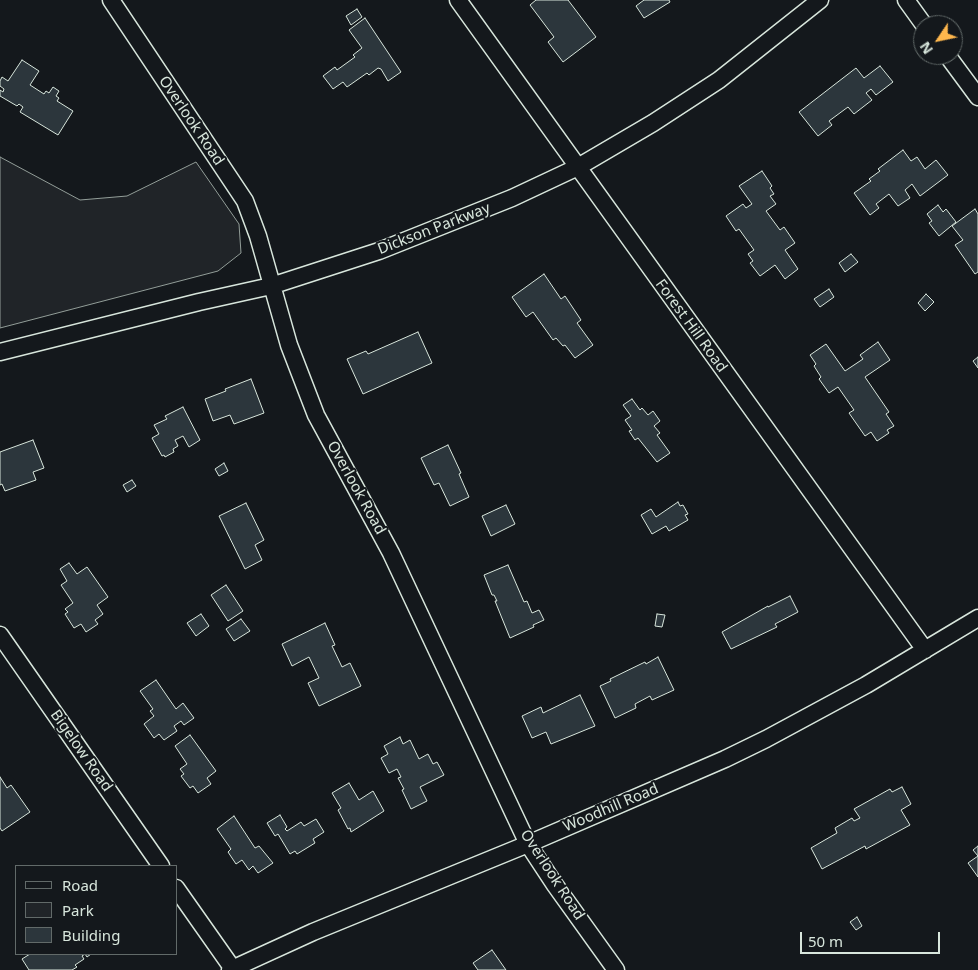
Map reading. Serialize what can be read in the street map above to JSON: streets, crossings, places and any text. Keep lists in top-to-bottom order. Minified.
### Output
{"streets":{"street":["Overlook Road","Dickson Parkway","Forest Hill Road","Bigelow Road","Woodhill Road"]},"crossings":[["Overlook Road","Dickson Parkway"],["Overlook Road","Woodhill Road"],["Dickson Parkway","Forest Hill Road"],["Forest Hill Road","Woodhill Road"]],"legend":["Road","Park","Building"],"scale_bar":"50 m","north":"bottom left"}
